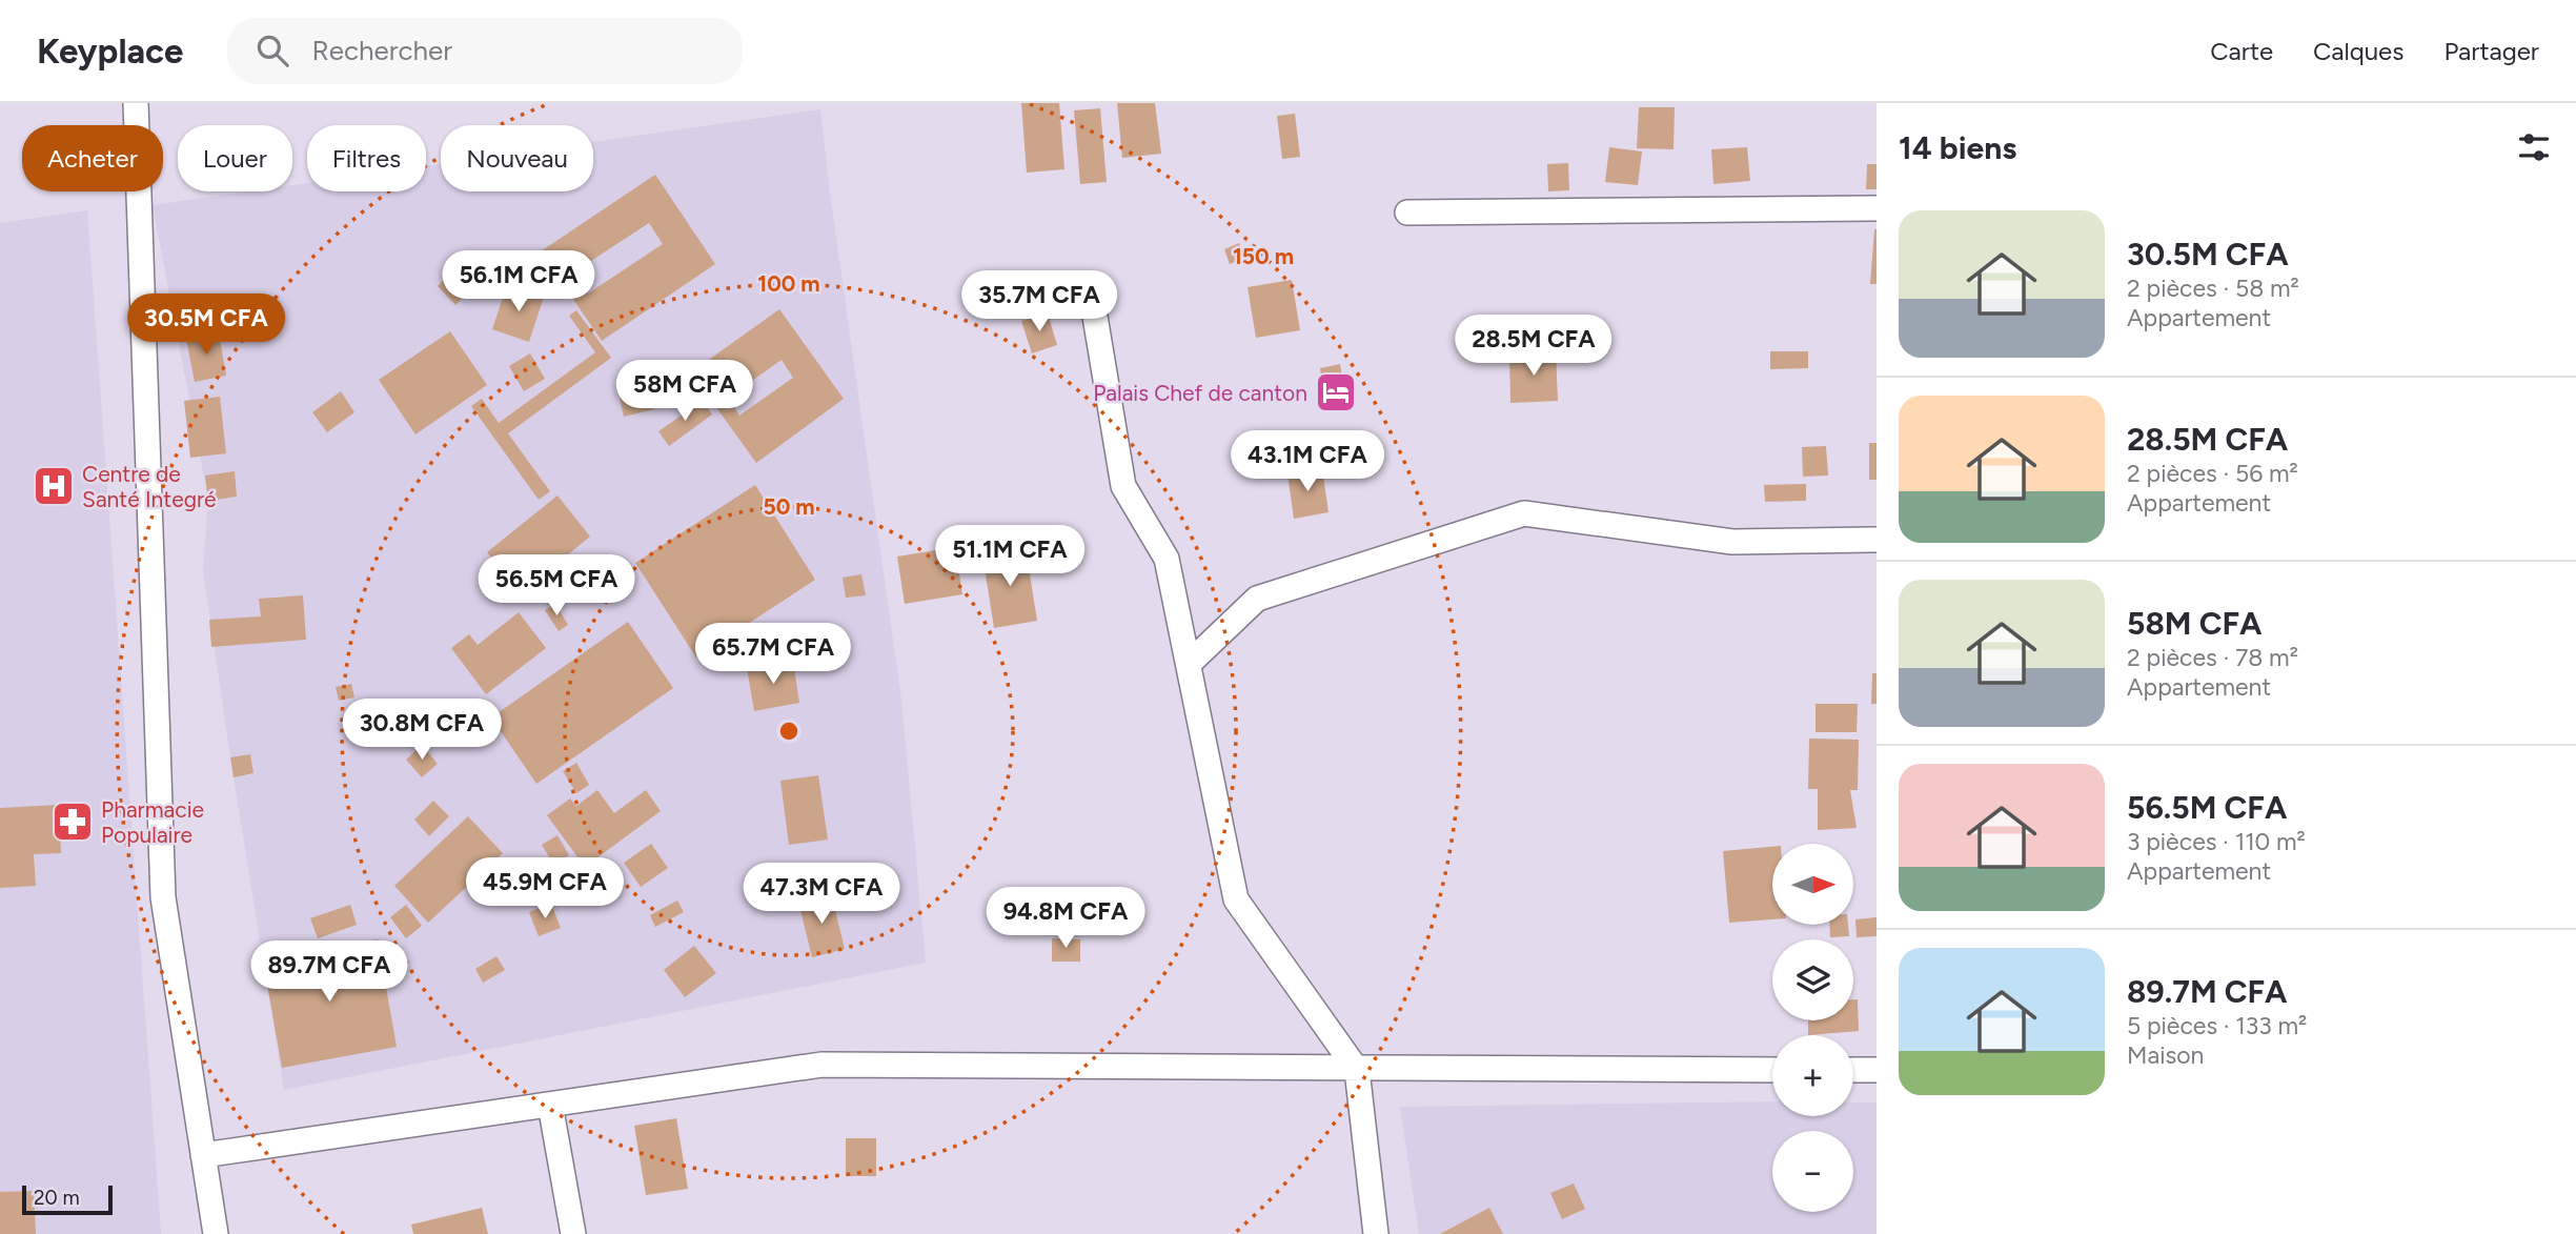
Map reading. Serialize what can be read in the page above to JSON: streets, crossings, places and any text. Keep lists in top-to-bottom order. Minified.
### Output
{"places":{"hotel":["Palais Chef de canton"],"hospital":["Centre de Santé Integré"],"pharmacy":["Pharmacie Populaire"]},"scale_bar":"20 m","north":"right","page":{"header":"Keyplace","search":"Rechercher","nav":["Carte","Calques","Partager"],"heading":"14 biens","chip":["Acheter","Louer","Filtres","Nouveau"],"list":[{"name":"30.5M CFA","note":"2 pièces · 58 m² · Appartement"},{"name":"28.5M CFA","note":"2 pièces · 56 m² · Appartement"},{"name":"58M CFA","note":"2 pièces · 78 m² · Appartement"},{"name":"56.5M CFA","note":"3 pièces · 110 m² · Appartement"},{"name":"89.7M CFA","note":"5 pièces · 133 m² · Maison"}],"price":["56.1M CFA","35.7M CFA","30.5M CFA","28.5M CFA","58M CFA","43.1M CFA","51.1M CFA","56.5M CFA","65.7M CFA","30.8M CFA","45.9M CFA","47.3M CFA","94.8M CFA","89.7M CFA"],"map_buttons":["+","−"],"scale":"20 m"},"rings":["150 m","100 m","50 m"]}
